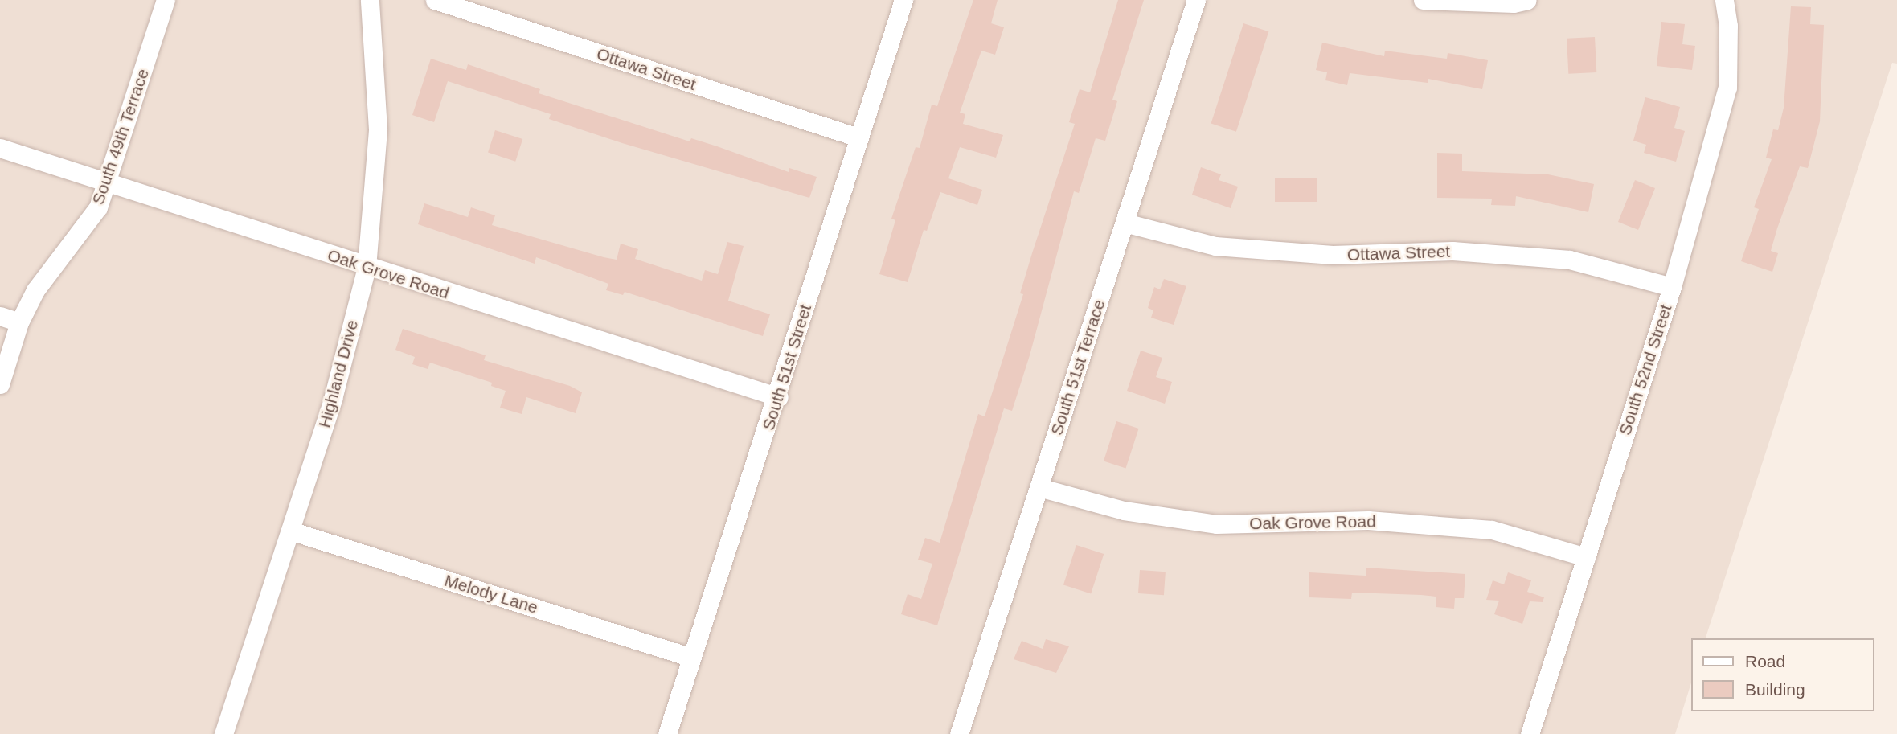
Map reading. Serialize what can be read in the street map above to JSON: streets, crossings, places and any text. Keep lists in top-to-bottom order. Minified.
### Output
{"streets":{"street":["Ottawa Street","South 49th Terrace","Oak Grove Road","South 51st Street","South 51st Terrace","South 52nd Street","Highland Drive","Melody Lane"]},"crossings":[["Ottawa Street","South 51st Street"],["Ottawa Street","South 51st Terrace"],["Ottawa Street","South 52nd Street"],["South 49th Terrace","Oak Grove Road"],["Oak Grove Road","South 51st Street"],["Oak Grove Road","South 51st Terrace"],["Oak Grove Road","South 52nd Street"],["Oak Grove Road","Highland Drive"],["South 51st Street","Melody Lane"],["Highland Drive","Melody Lane"]],"legend":["Road","Building"]}
